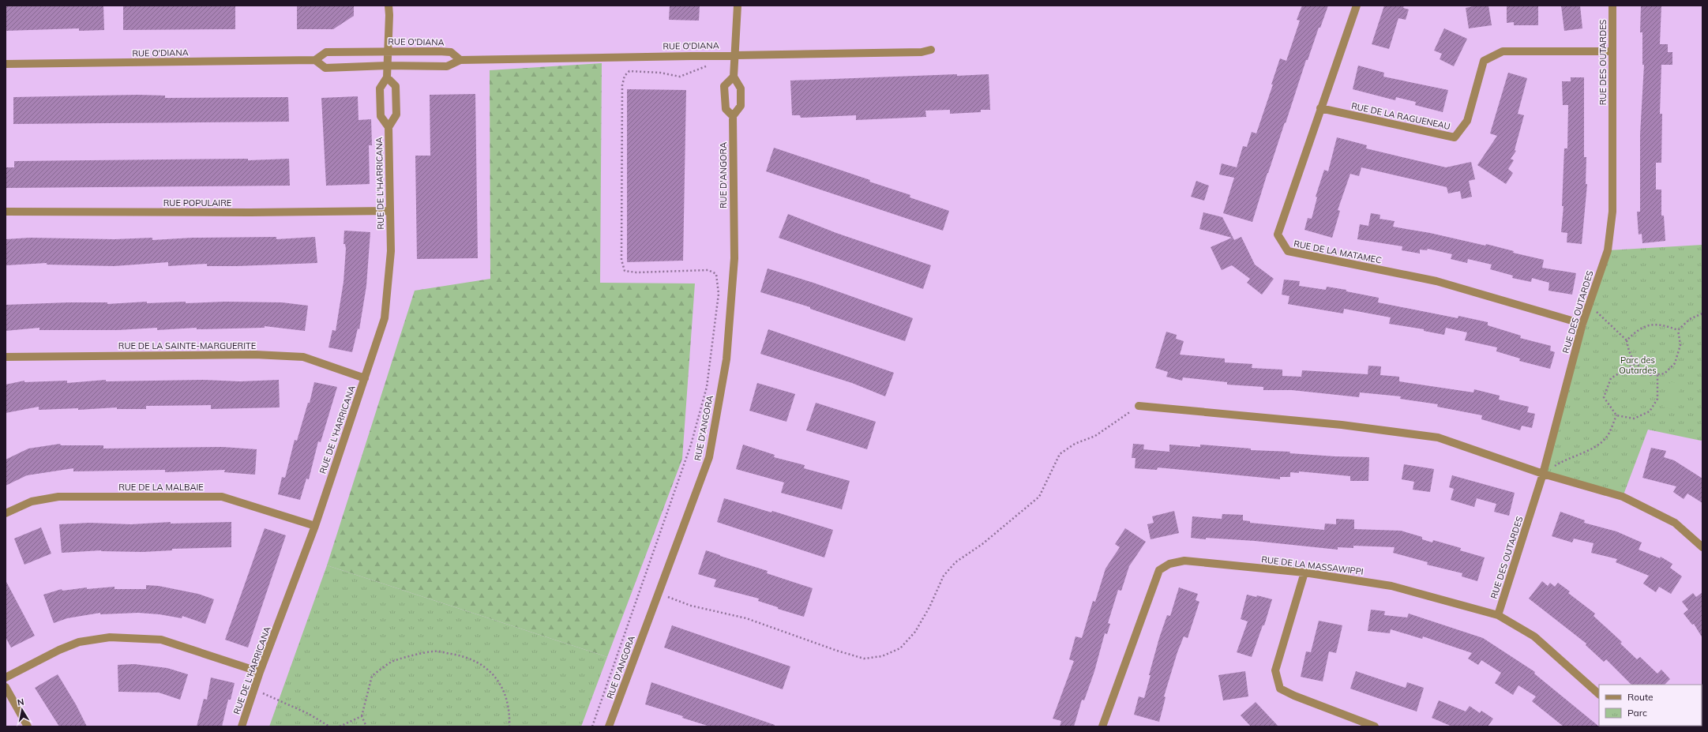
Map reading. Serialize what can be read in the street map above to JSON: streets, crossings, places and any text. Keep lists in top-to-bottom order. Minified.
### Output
{"streets":{"street":["RUE O'DIANA","RUE DES OUTARDES","RUE DE LA RAGUENEAU","RUE D'ANGORA","RUE DE L'HARRICANA","RUE POPULAIRE","RUE DE LA MATAMEC","RUE DE LA SAINTE-MARGUERITE","RUE DE LA MALBAIE","RUE DE LA MASSAWIPPI"]},"crossings":[["RUE O'DIANA","RUE DE L'HARRICANA"],["RUE DES OUTARDES","RUE DE LA RAGUENEAU"],["RUE DES OUTARDES","RUE DE LA MATAMEC"],["RUE DES OUTARDES","RUE DE LA MASSAWIPPI"],["RUE DE LA RAGUENEAU","RUE DE LA MATAMEC"],["RUE DE L'HARRICANA","RUE POPULAIRE"],["RUE DE L'HARRICANA","RUE DE LA SAINTE-MARGUERITE"],["RUE DE L'HARRICANA","RUE DE LA MALBAIE"]],"parks":["Parc des Outardes"],"legend":["Route","Parc"],"north":"top"}
